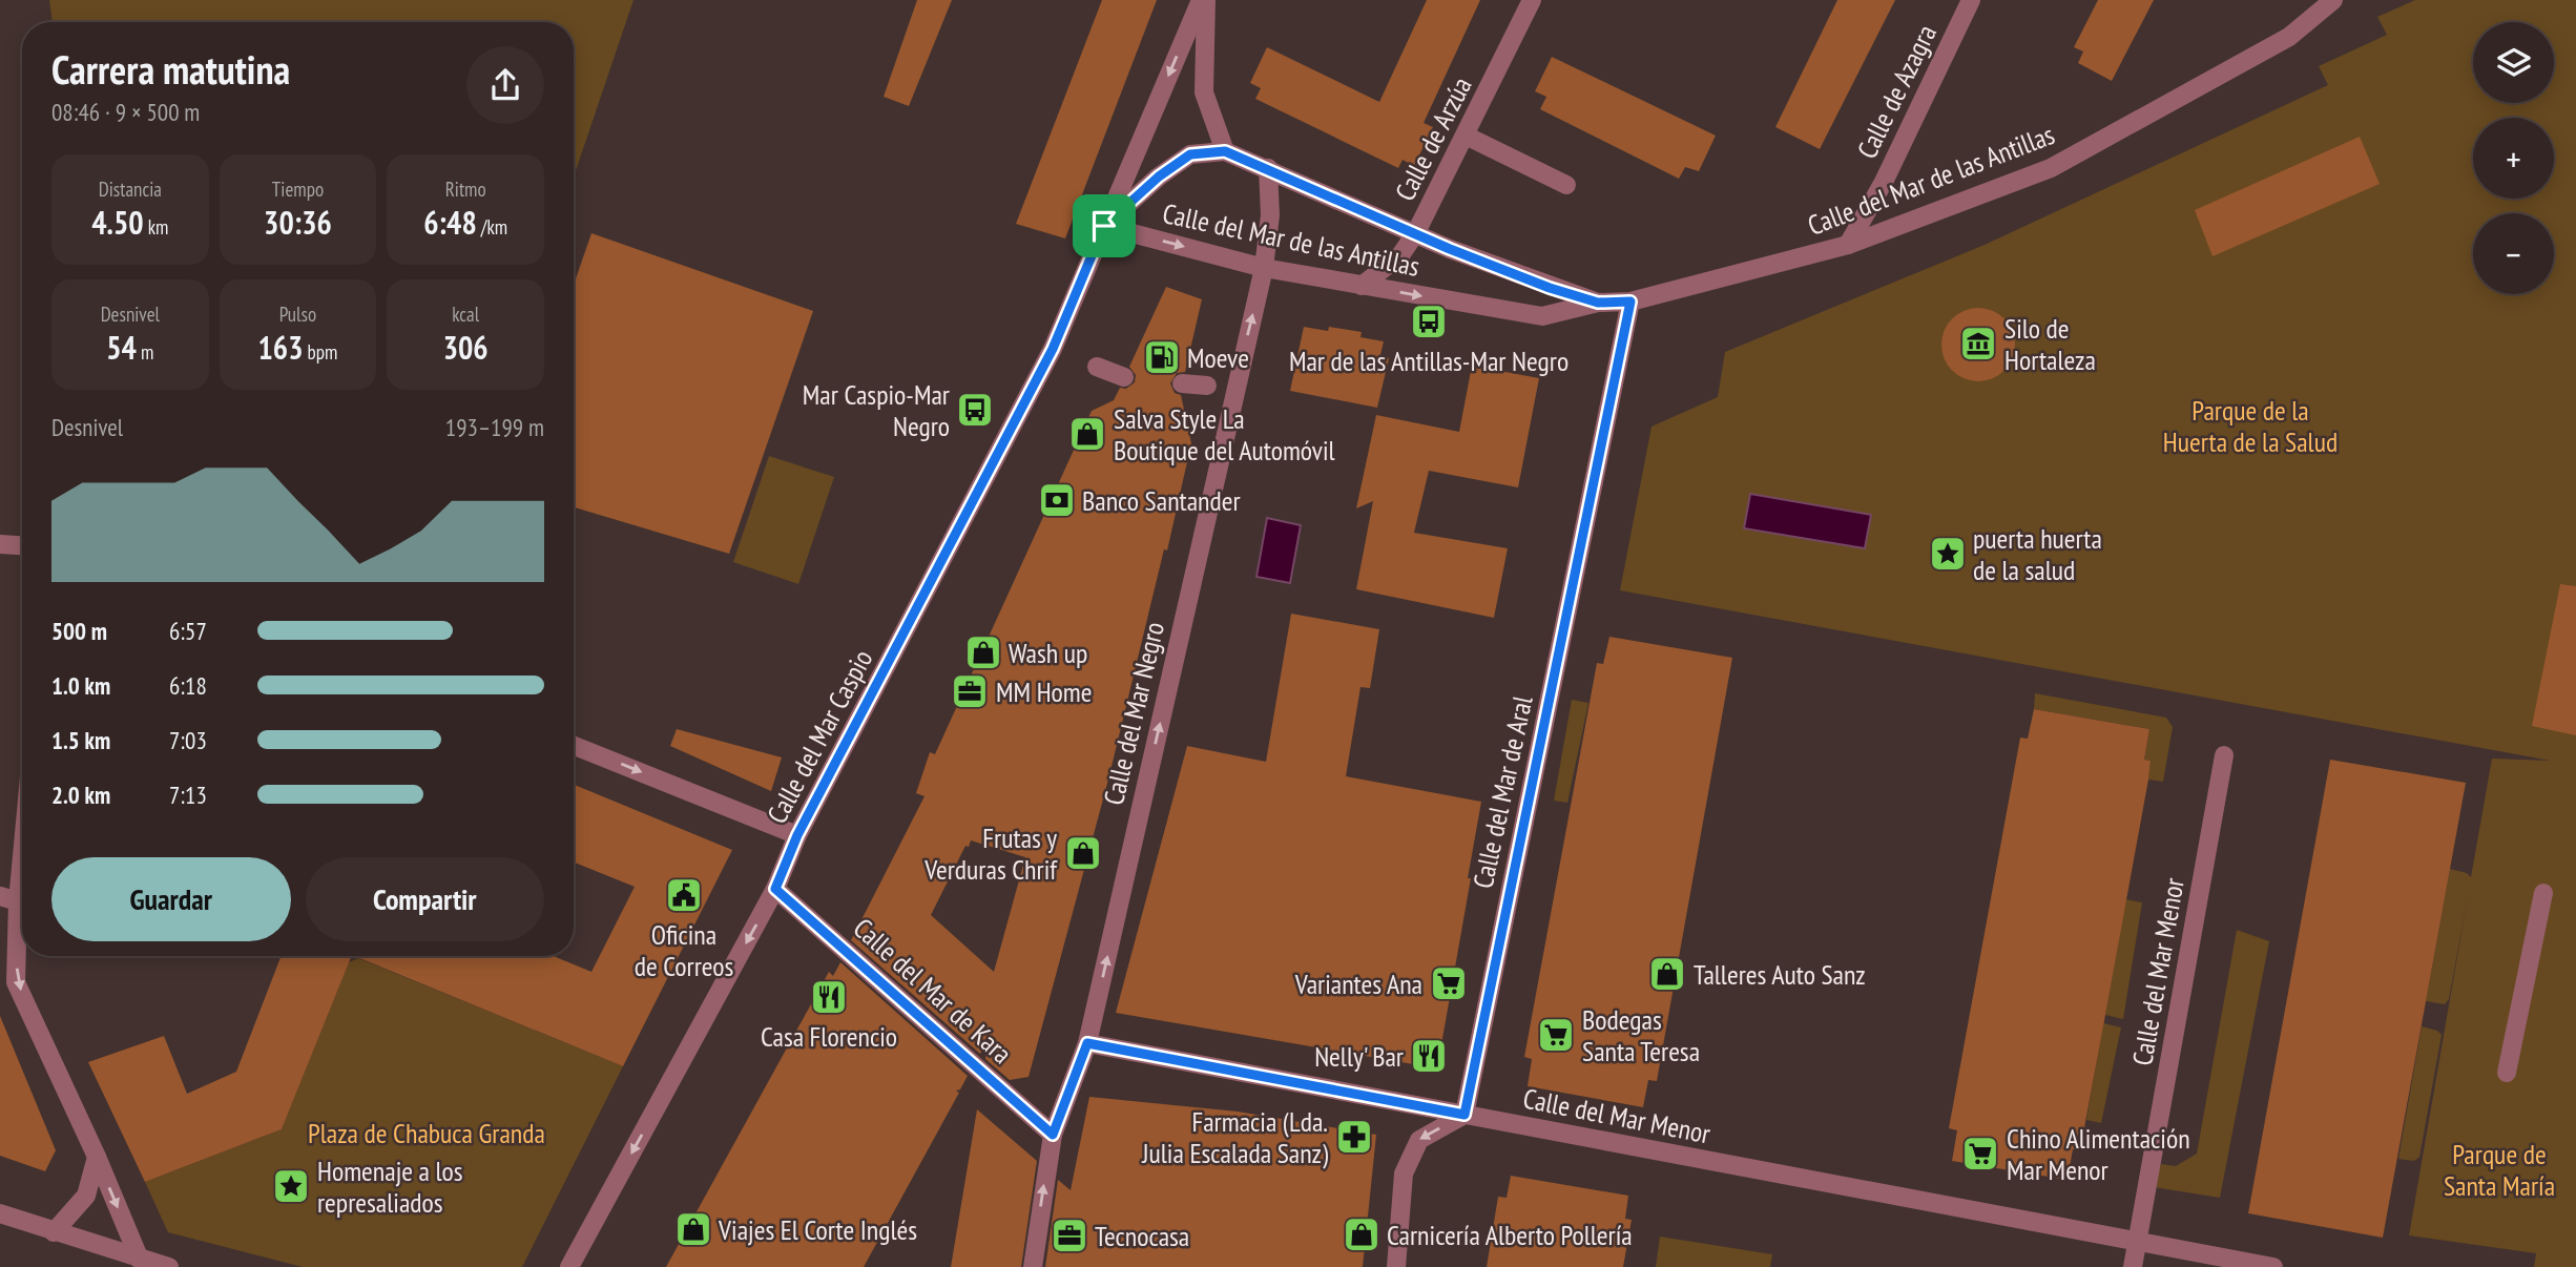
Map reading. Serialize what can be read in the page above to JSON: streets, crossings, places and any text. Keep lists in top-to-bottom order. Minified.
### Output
{"streets":{"street":["Calle de Azagra","Calle de Arzúa","Calle del Mar de las Antillas","Calle del Mar Negro","Calle del Mar Caspio","Calle del Mar de Aral","Calle del Mar Menor","Calle del Mar de Kara"]},"crossings":[["Calle de Azagra","Calle del Mar de las Antillas"],["Calle de Arzúa","Calle del Mar de las Antillas"],["Calle del Mar de las Antillas","Calle del Mar Negro"],["Calle del Mar de las Antillas","Calle del Mar Caspio"],["Calle del Mar de las Antillas","Calle del Mar de Aral"],["Calle del Mar Negro","Calle del Mar Menor"],["Calle del Mar Negro","Calle del Mar de Kara"],["Calle del Mar Caspio","Calle del Mar de Kara"],["Calle del Mar de Aral","Calle del Mar Menor"]],"one_way":["Calle del Mar Negro","Calle del Mar Caspio"],"parks":["Parque de la Huerta de la Salud","Plaza de Chabuca Granda","Parque de Santa María"],"places":{"bus stop":["Mar de las Antillas-Mar Negro","Mar Caspio-Mar Negro"],"museum":["Silo de Hortaleza"],"fuel station":["Moeve"],"shop":["Salva Style La Boutique del Automóvil","Wash up","Frutas y Verduras Chrif","Talleres Auto Sanz","Viajes El Corte Inglés","Carnicería Alberto Pollería"],"bank":["Banco Santander"],"place":["puerta huerta de la salud","Homenaje a los represaliados"],"office":["MM Home","Tecnocasa"],"public building":["Oficina de Correos"],"supermarket":["Variantes Ana","Bodegas Santa Teresa","Chino Alimentación Mar Menor"],"restaurant":["Casa Florencio","Nelly' Bar"],"pharmacy":["Farmacia (Lda. Julia Escalada Sanz)"]},"page":{"map_buttons":["+","−"],"heading":["Carrera matutina","08:46 · 9 × 500 m"],"stats":[["Distancia","4.50 km"],["Tiempo","30:36"],["Ritmo","6:48 /km"],["Desnivel","54 m"],["Pulso","163 bpm"],["kcal","306"]],"chart":["Desnivel","193–199 m"],"list":[{"name":"500 m","note":"6:57"},{"name":"1.0 km","note":"6:18"},{"name":"1.5 km","note":"7:03"},{"name":"2.0 km","note":"7:13"}],"buttons":["Guardar","Compartir"]}}
